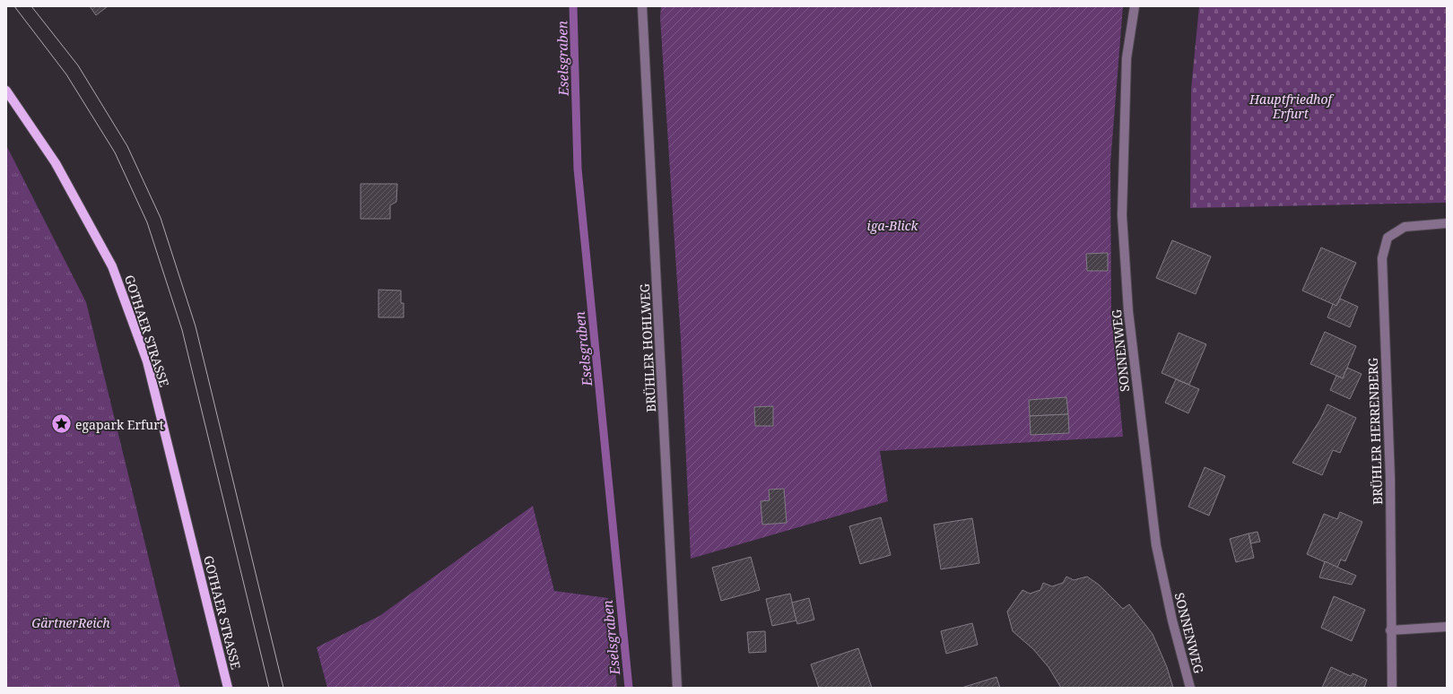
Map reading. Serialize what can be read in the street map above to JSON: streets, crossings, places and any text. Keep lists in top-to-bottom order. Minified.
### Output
{"streets":{"main road":["GOTHAER STRASSE"],"street":["BRÜHLER HOHLWEG","SONNENWEG","BRÜHLER HERRENBERG"]},"water":["Eselsgraben"],"parks":["Hauptfriedhof Erfurt","iga-Blick","GärtnerReich"],"places":{"place":["egapark Erfurt"]}}
